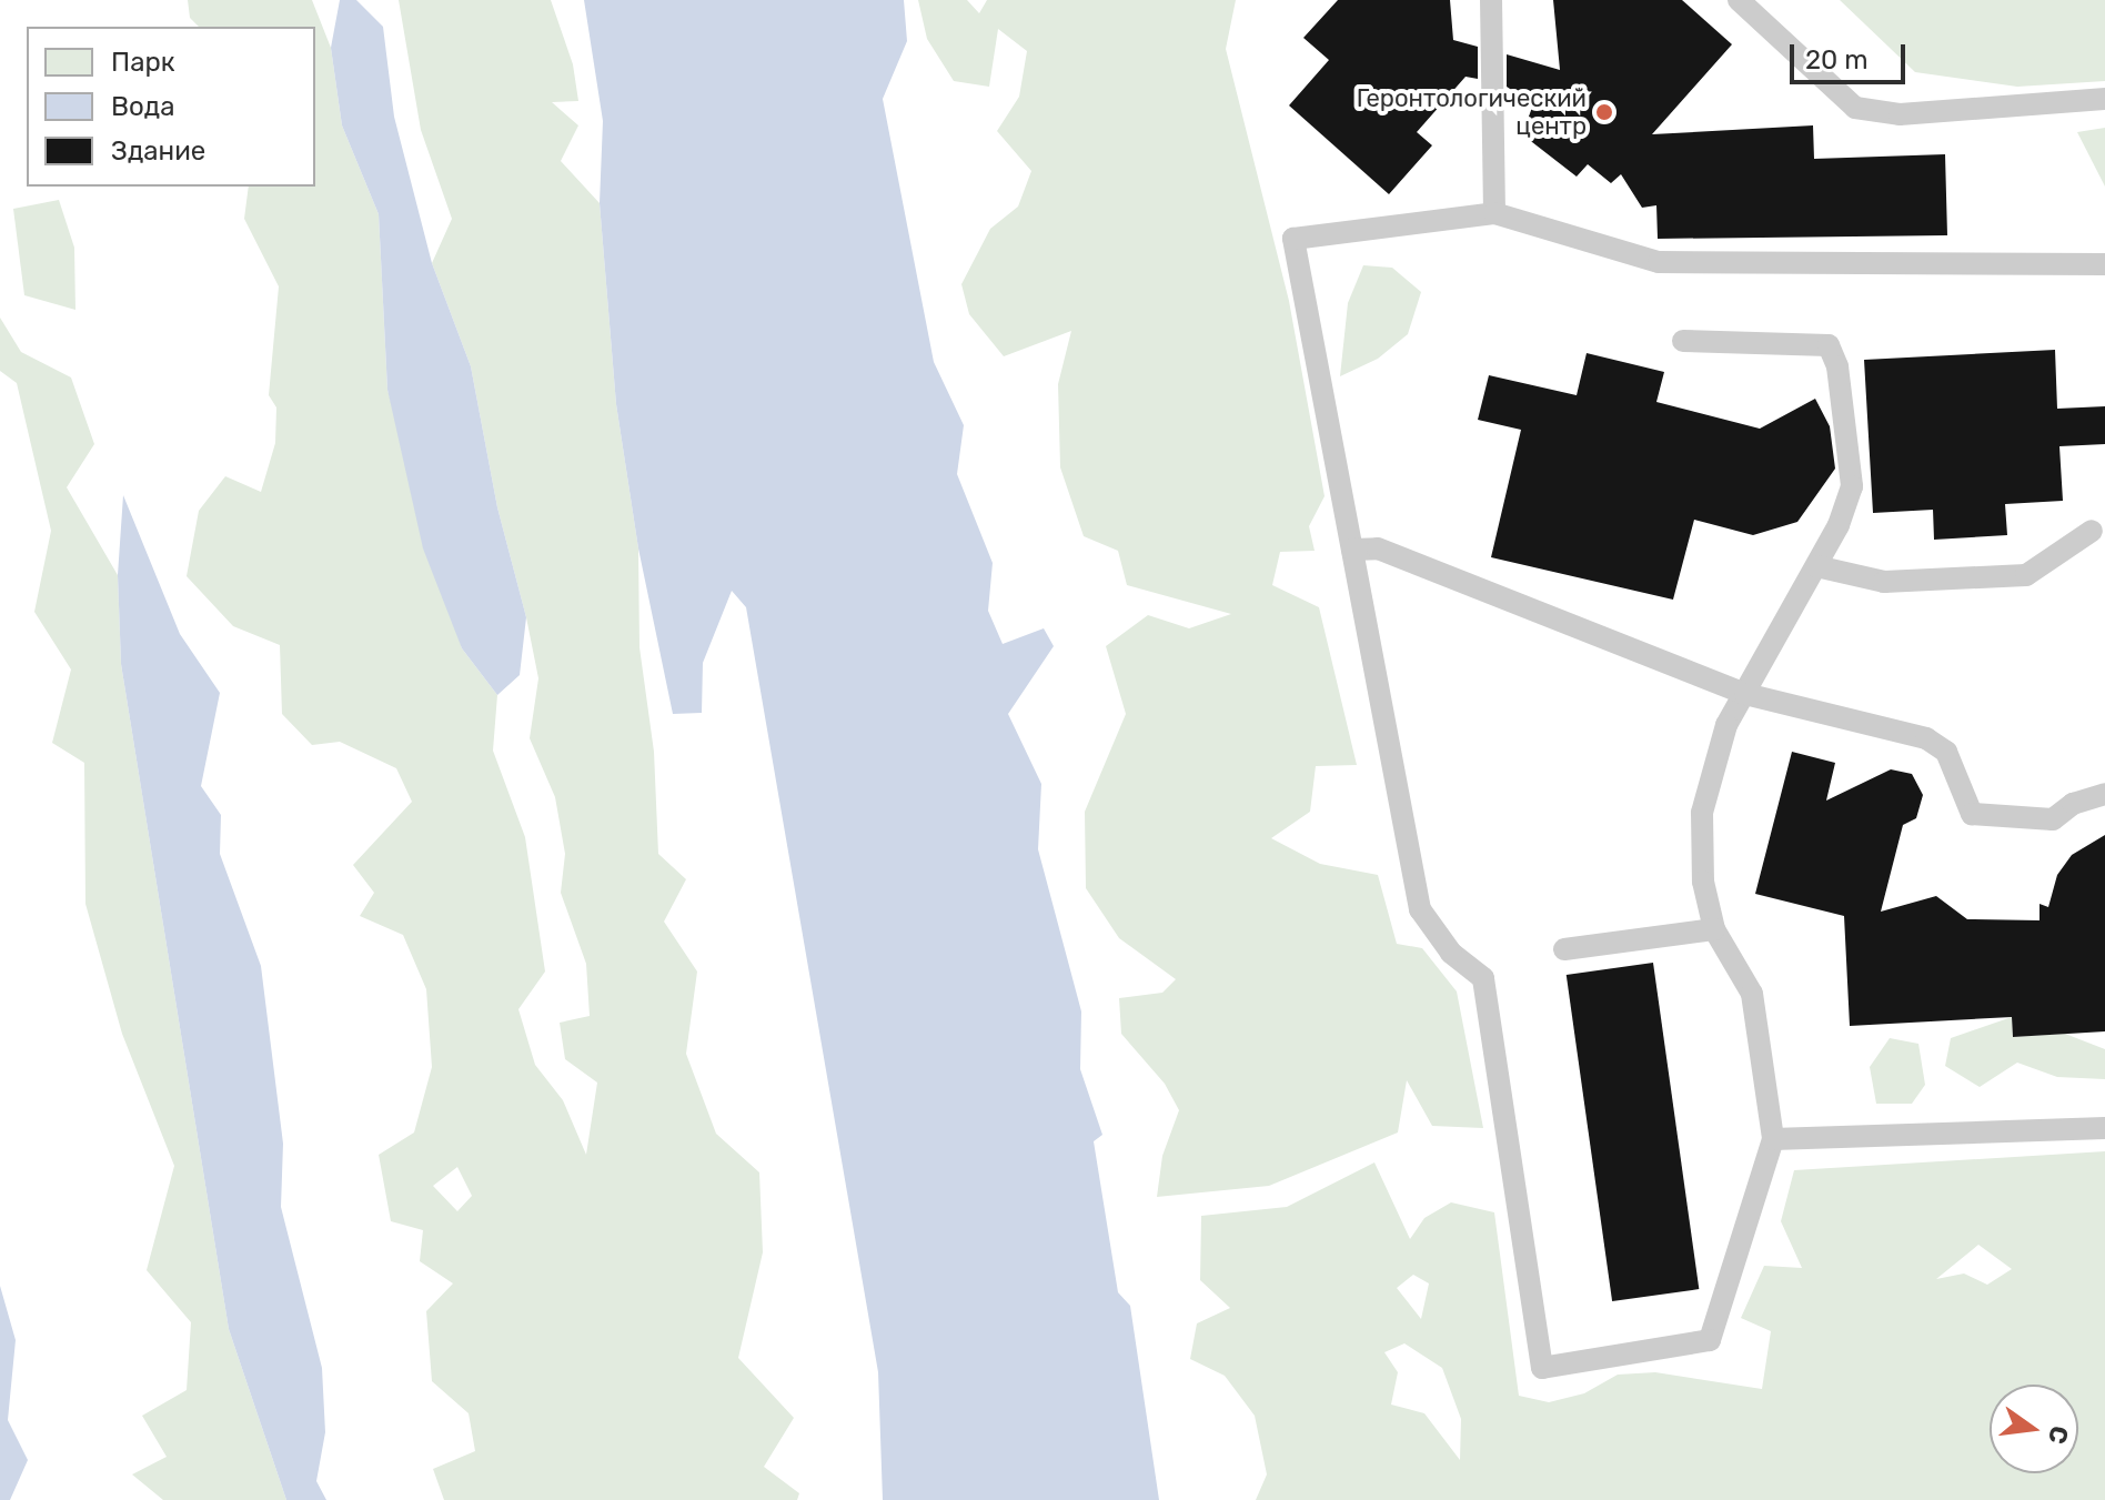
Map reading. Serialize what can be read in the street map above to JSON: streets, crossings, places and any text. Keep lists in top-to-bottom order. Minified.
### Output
{"places":["Геронтологический центр"],"legend":["Парк","Вода","Здание"],"scale_bar":"20 m","north":"right"}
